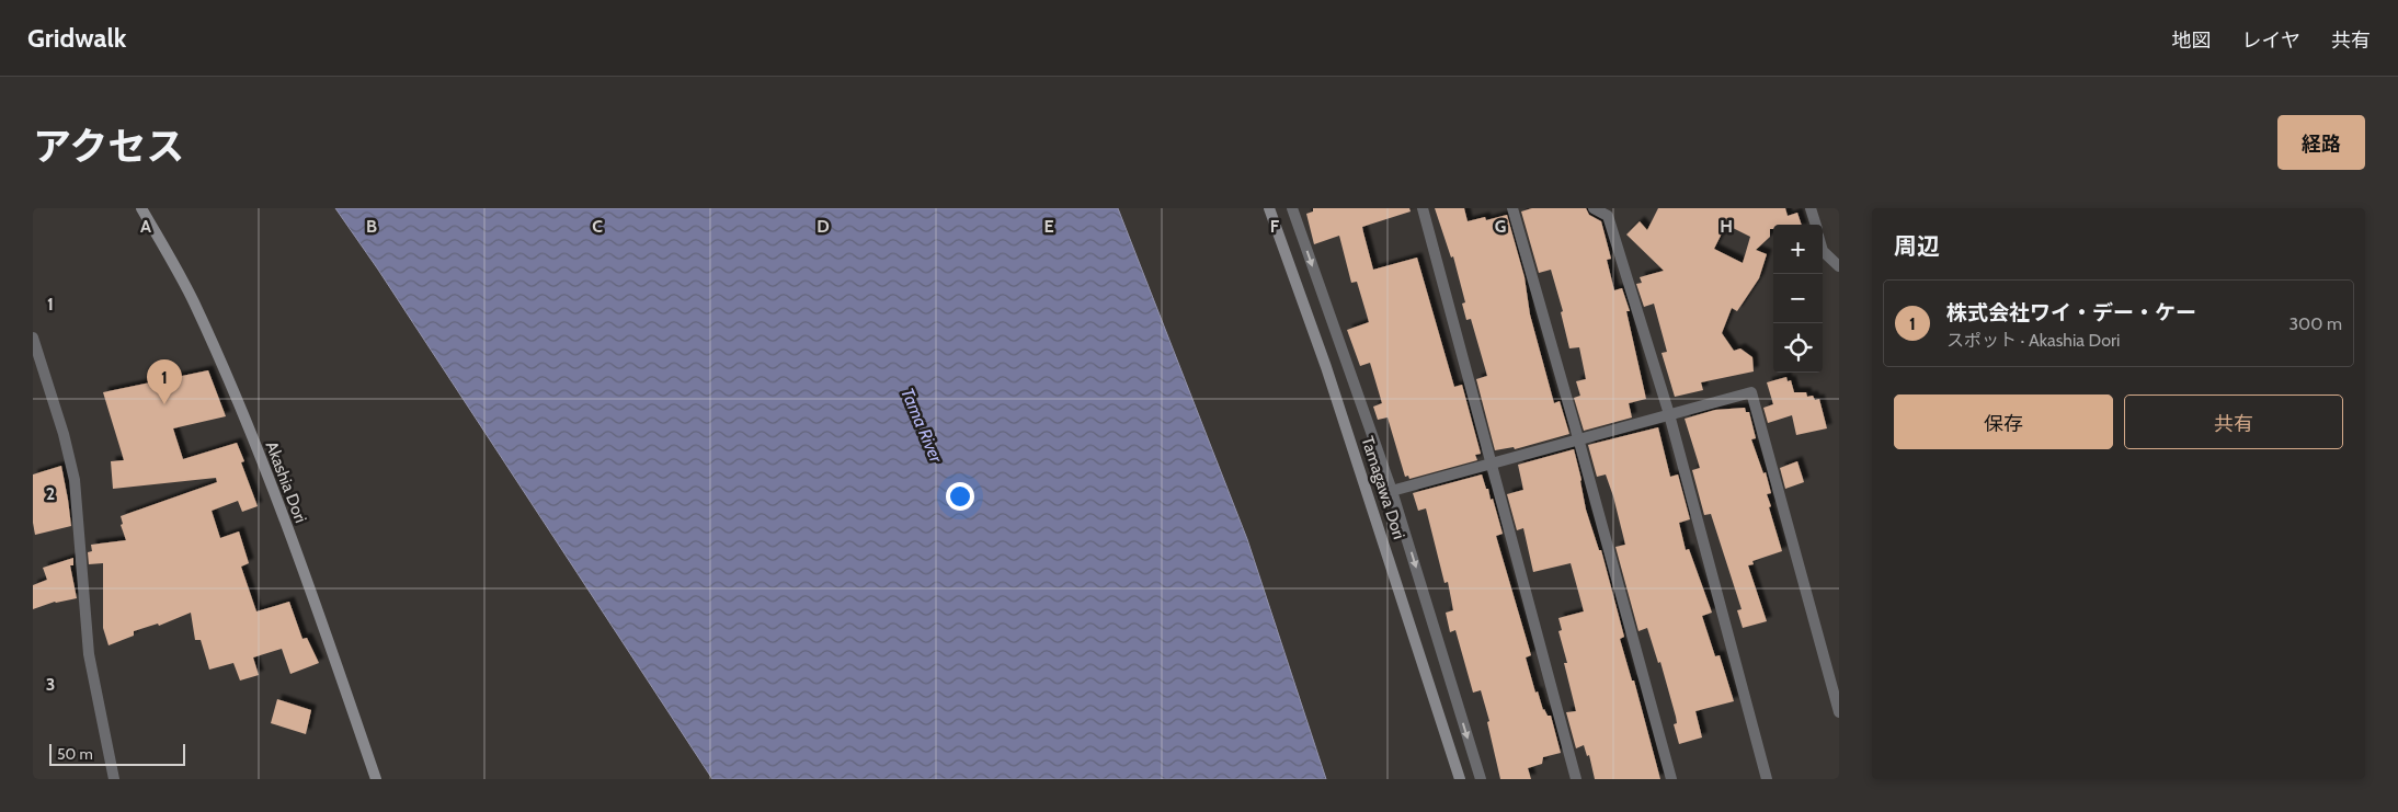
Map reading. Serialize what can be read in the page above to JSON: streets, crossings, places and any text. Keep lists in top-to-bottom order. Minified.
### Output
{"streets":{"street":["Akashia Dori","Tamagawa Dori"]},"water":["Tama River"],"scale_bar":"50 m","page":{"header":"Gridwalk","nav":["地図","レイヤ","共有"],"title":"アクセス","buttons":["経路",["保存","共有"]],"heading":"周辺","map_buttons":["+","−"],"list":[{"mark":"1","name":"株式会社ワイ・デー・ケー","note":"スポット · Akashia Dori","value":"300 m"}],"pins":"1","scale":"50 m"},"grid":{"columns":["A","B","C","D","E","F","G","H"],"rows":["1","2","3"]}}
